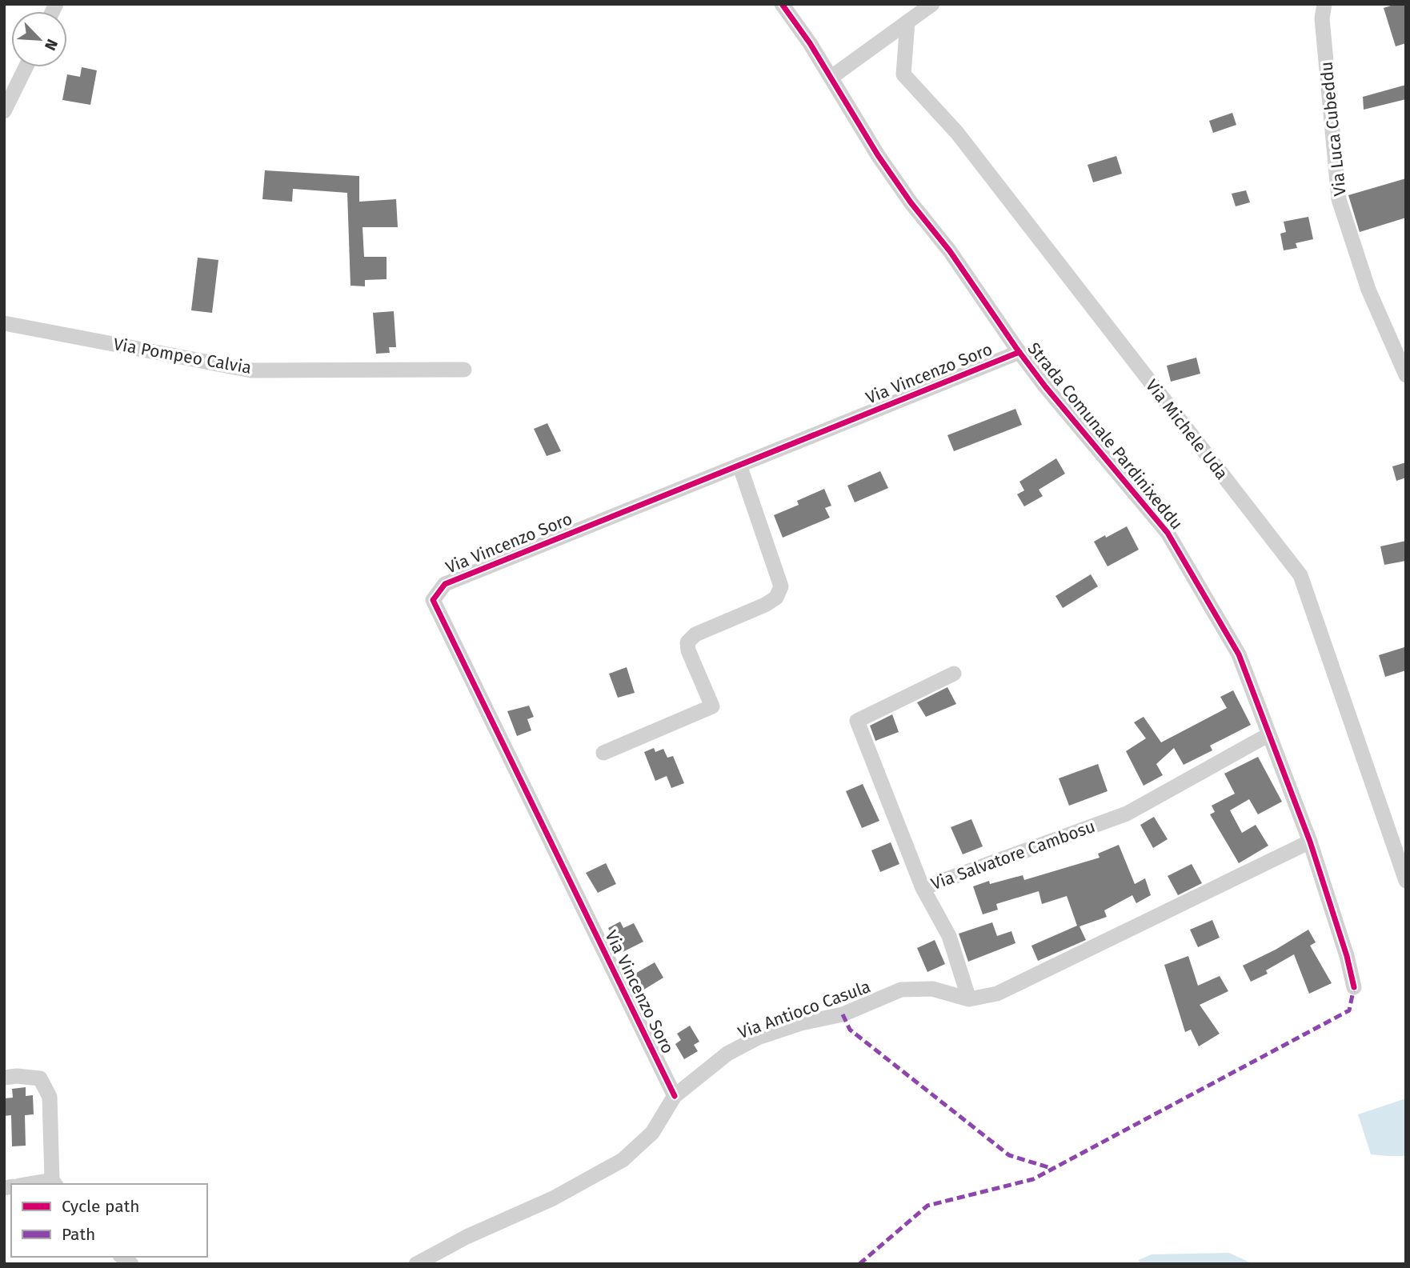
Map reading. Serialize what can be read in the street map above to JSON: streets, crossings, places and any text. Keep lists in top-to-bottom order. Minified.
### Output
{"streets":{"street":["Via Luca Cubeddu","Via Pompeo Calvia","Via Vincenzo Soro","Via Michele Uda","Strada Comunale Pardinixeddu","Via Salvatore Cambosu","Via Antioco Casula"]},"crossings":[["Via Vincenzo Soro","Strada Comunale Pardinixeddu"],["Via Vincenzo Soro","Via Antioco Casula"],["Strada Comunale Pardinixeddu","Via Salvatore Cambosu"],["Strada Comunale Pardinixeddu","Via Antioco Casula"]],"legend":["Cycle path","Path"],"north":"bottom right"}
